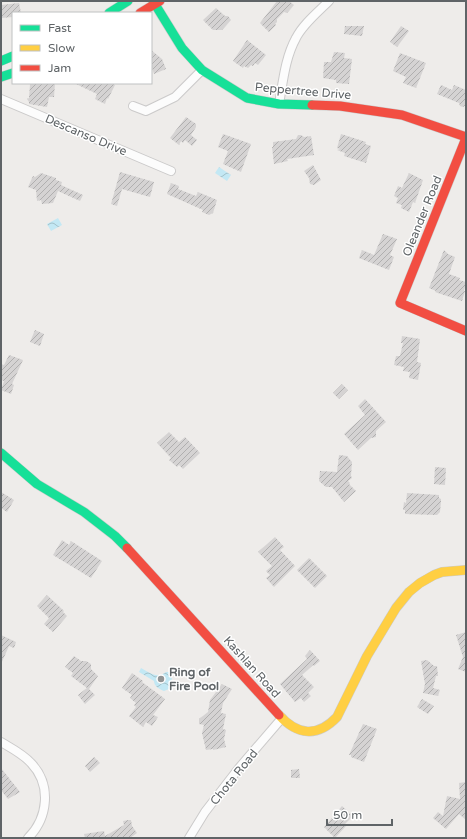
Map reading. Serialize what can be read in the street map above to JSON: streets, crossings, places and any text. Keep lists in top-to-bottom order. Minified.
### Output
{"streets":{"street":["Peppertree Drive","Descanso Drive","Oleander Road","Kashlan Road","Chota Road"]},"crossings":[["Peppertree Drive","Oleander Road"],["Kashlan Road","Chota Road"]],"places":["Ring of Fire Pool"],"legend":["Fast","Slow","Jam"],"scale_bar":"50 m"}
